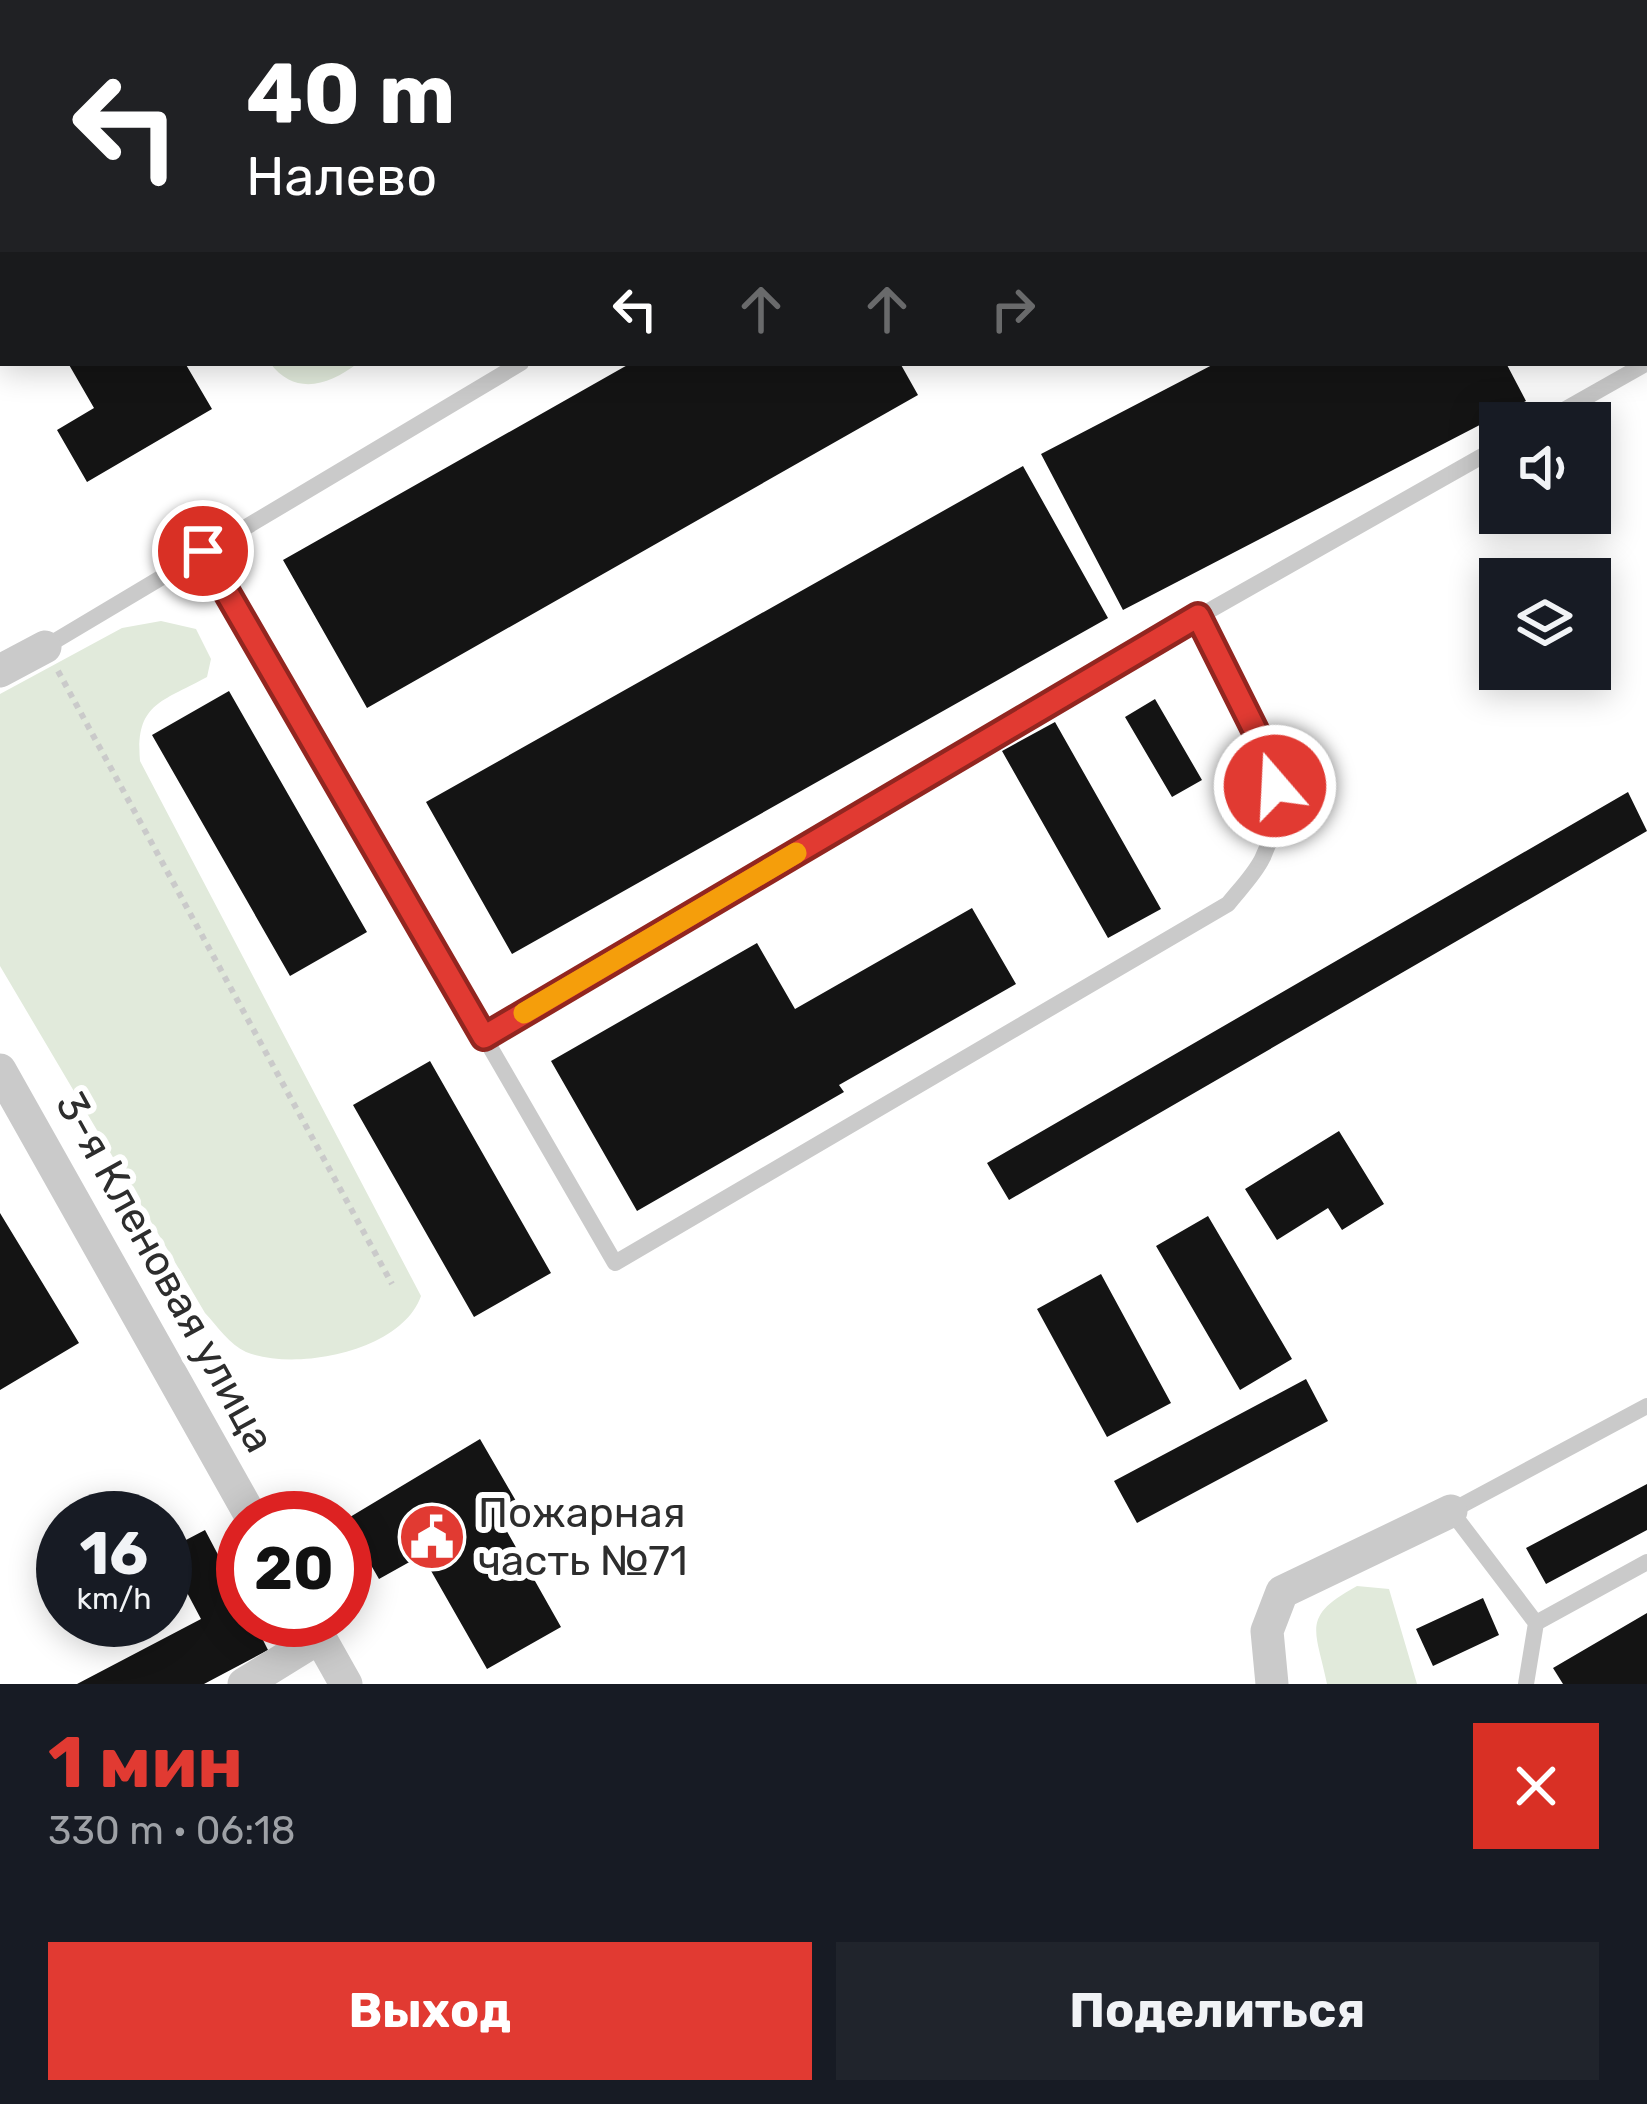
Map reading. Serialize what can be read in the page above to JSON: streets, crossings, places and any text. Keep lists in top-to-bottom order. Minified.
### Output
{"streets":{"street":["3-я Кленовая улица"]},"places":{"public building":["Пожарная часть №71"]},"page":{"turn":["40 m","Налево"],"speed":"16 km/h","limit":"20","heading":["1 мин","330 m · 06:18"],"buttons":["Выход","Поделиться"]}}
